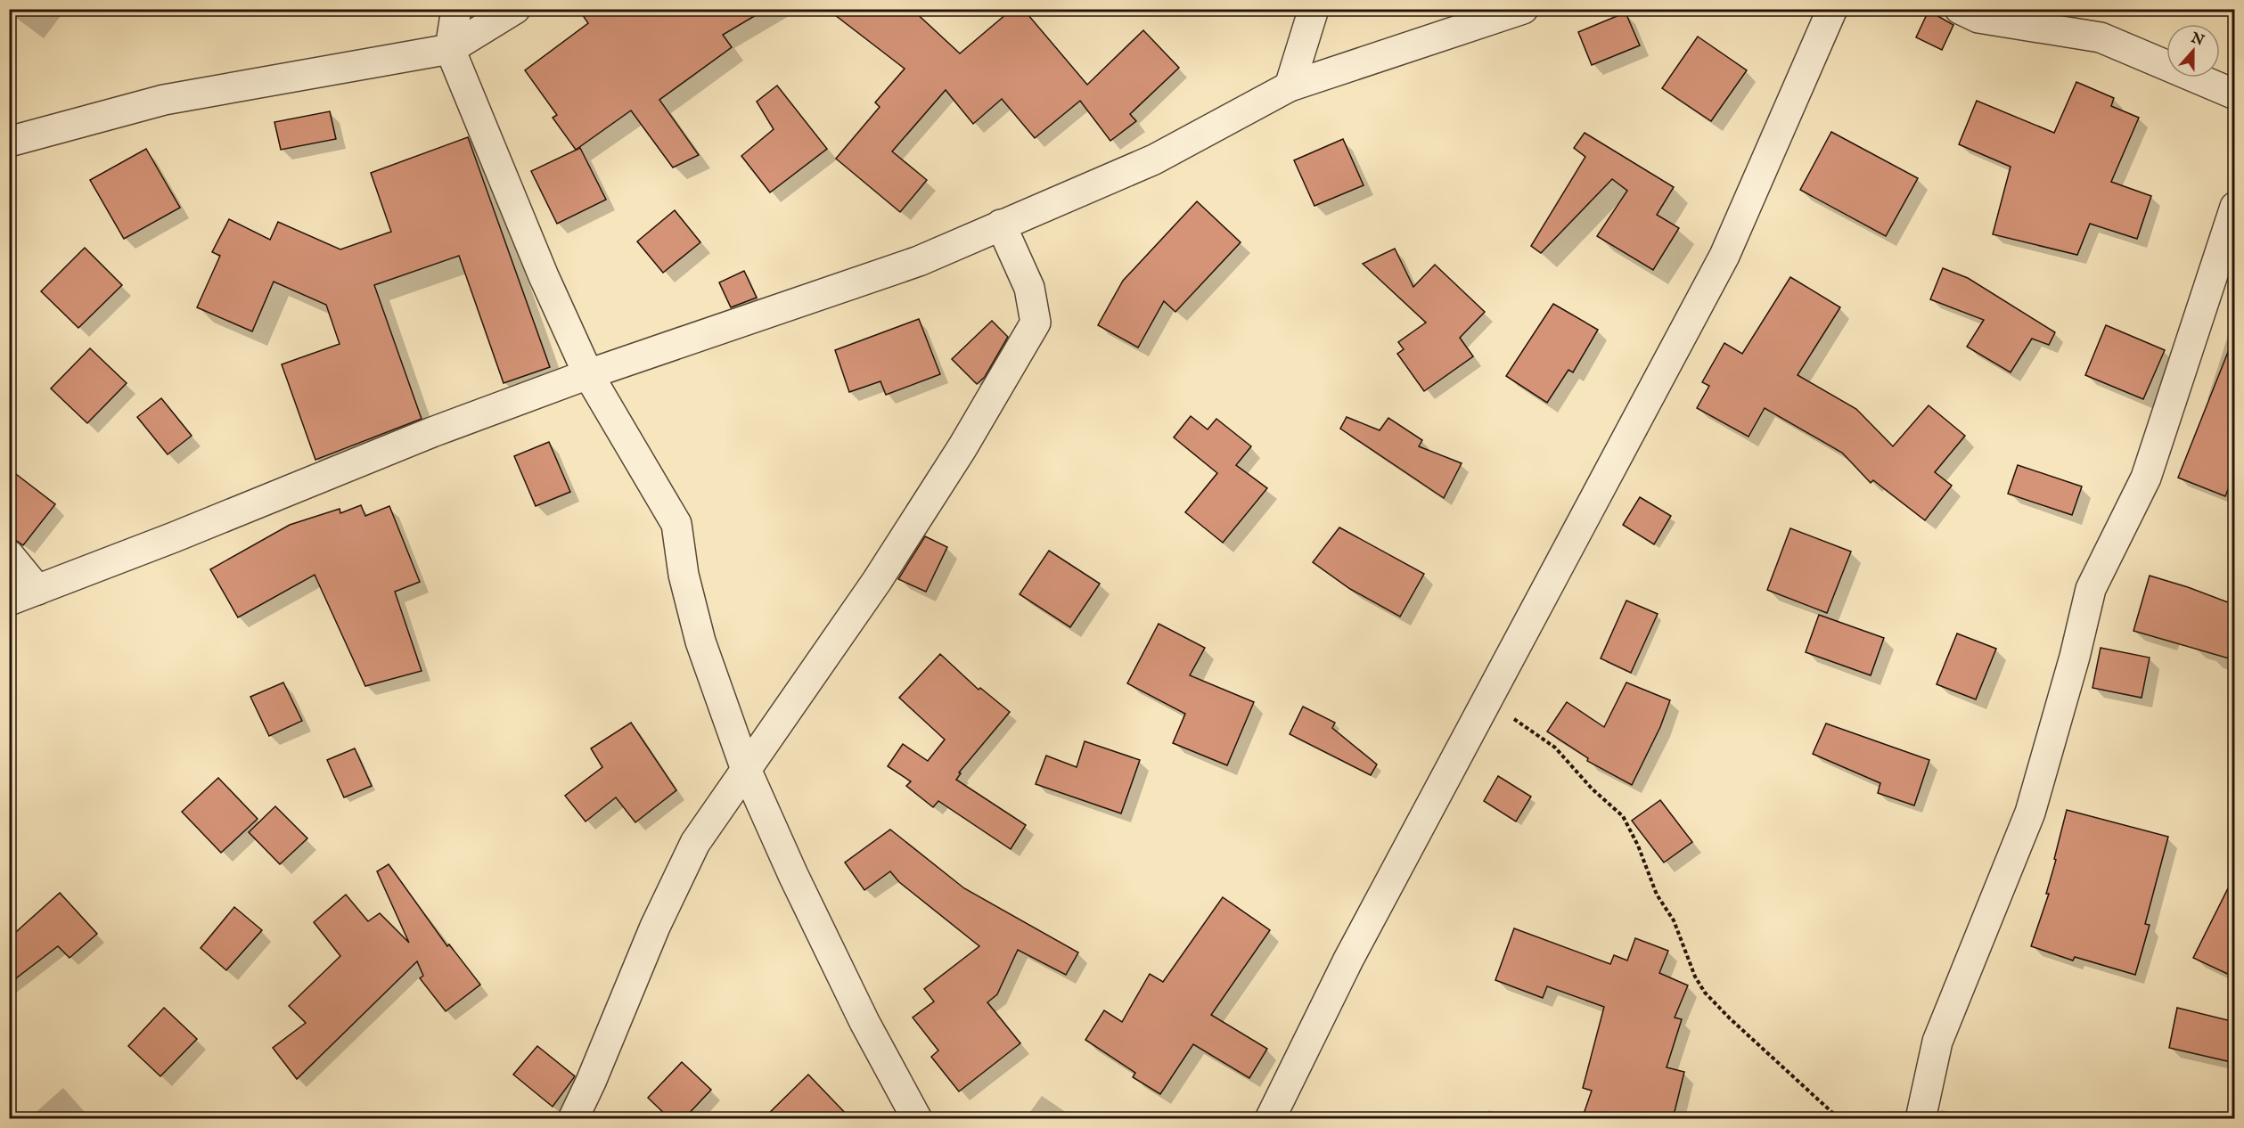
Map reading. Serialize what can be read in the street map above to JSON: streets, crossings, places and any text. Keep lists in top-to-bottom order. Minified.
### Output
{"north":"top"}
